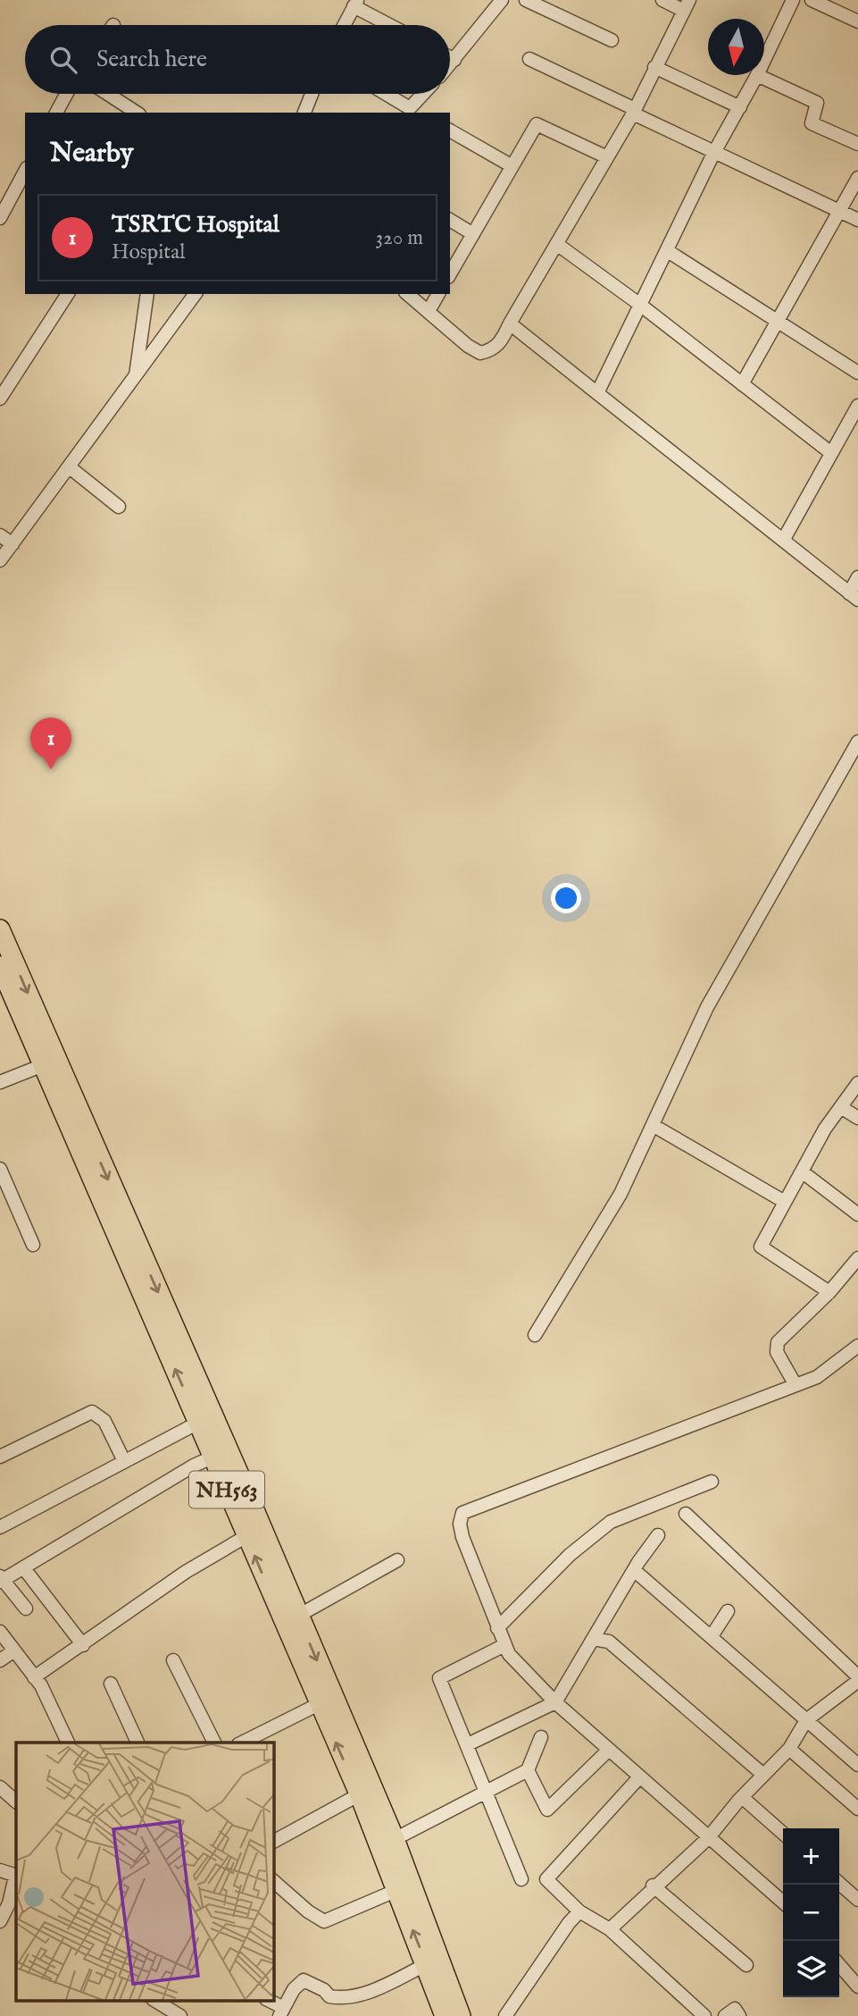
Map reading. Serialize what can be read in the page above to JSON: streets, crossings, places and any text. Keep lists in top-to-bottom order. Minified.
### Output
{"streets":{"highway":["NH563"]},"north":"bottom","page":{"search":"Search here","heading":"Nearby","list":[{"mark":"1","name":"TSRTC Hospital","note":"Hospital","value":"320 m"}],"pins":"1","map_buttons":["+","−"]}}
